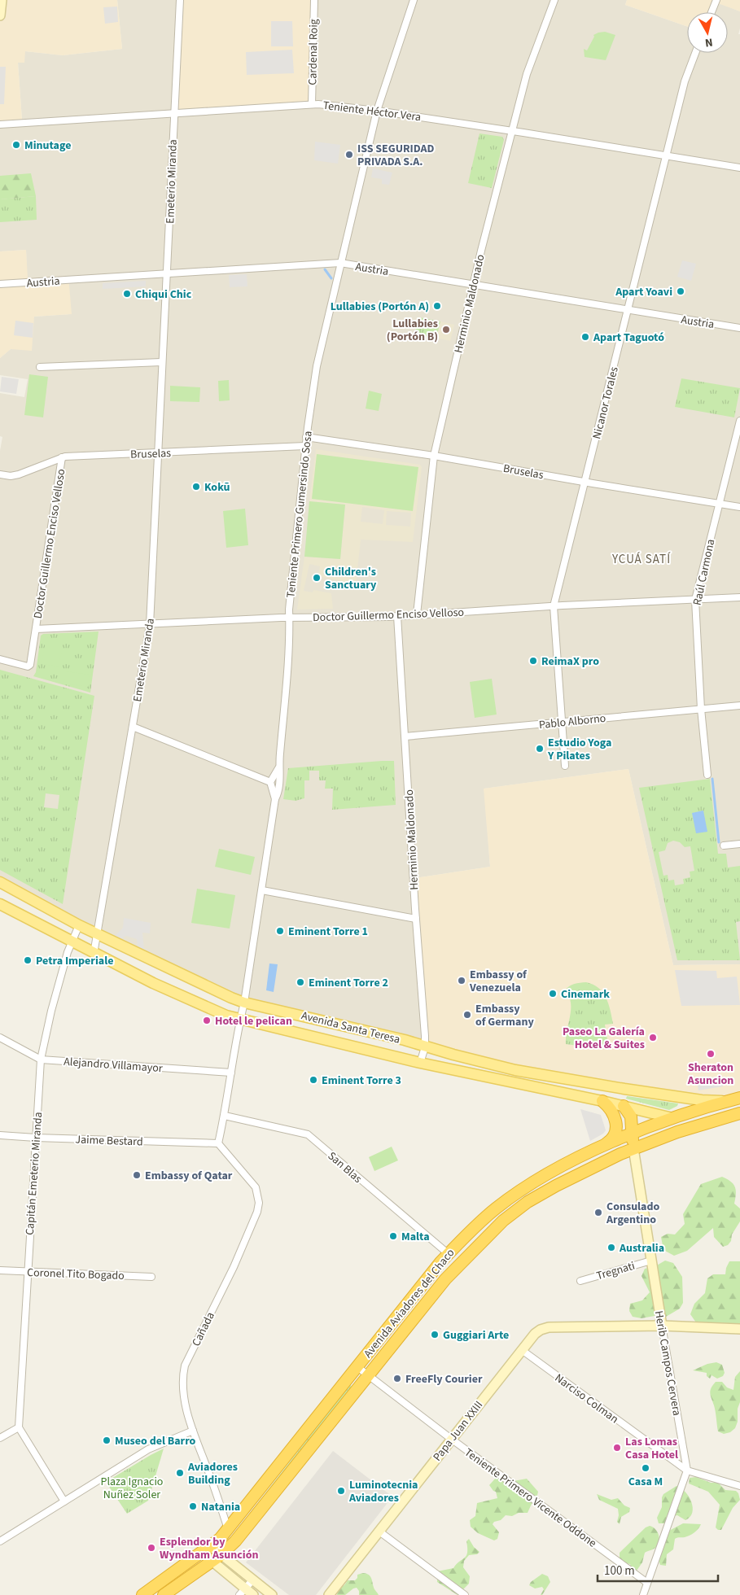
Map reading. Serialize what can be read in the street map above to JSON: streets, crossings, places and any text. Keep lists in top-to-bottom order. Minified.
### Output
{"streets":{"highway":["Avenida Aviadores del Chaco"],"main road":["Avenida Santa Teresa"],"street":["Cardenal Roig","Teniente Héctor Vera","Emeterio Miranda","Austria","Herminio Maldonado","Nicanor Torales","Bruselas","Teniente Primero Gumersindo Sosa","Doctor Guillermo Enciso Velloso","Raúl Carmona","Pablo Alborno","Alejandro Villamayor","Jaime Bestard","San Blas","Capitán Emeterio Miranda","Tregnati","Coronel Tito Bogado","Cañada","Herib Campos Cervera","Narciso Colman","Papa Juan XXIII","Teniente Primero Vicente Oddone"]},"crossings":[["Cardenal Roig","Teniente Héctor Vera"],["Teniente Héctor Vera","Emeterio Miranda"],["Teniente Héctor Vera","Herminio Maldonado"],["Teniente Héctor Vera","Nicanor Torales"],["Teniente Héctor Vera","Teniente Primero Gumersindo Sosa"],["Emeterio Miranda","Austria"],["Emeterio Miranda","Bruselas"],["Emeterio Miranda","Doctor Guillermo Enciso Velloso"],["Emeterio Miranda","Avenida Santa Teresa"],["Austria","Herminio Maldonado"],["Austria","Nicanor Torales"],["Austria","Teniente Primero Gumersindo Sosa"],["Herminio Maldonado","Bruselas"],["Herminio Maldonado","Doctor Guillermo Enciso Velloso"],["Herminio Maldonado","Pablo Alborno"],["Herminio Maldonado","Avenida Santa Teresa"],["Nicanor Torales","Bruselas"],["Nicanor Torales","Doctor Guillermo Enciso Velloso"],["Nicanor Torales","Pablo Alborno"],["Bruselas","Teniente Primero Gumersindo Sosa"],["Bruselas","Doctor Guillermo Enciso Velloso"],["Bruselas","Raúl Carmona"],["Teniente Primero Gumersindo Sosa","Doctor Guillermo Enciso Velloso"],["Doctor Guillermo Enciso Velloso","Raúl Carmona"],["Raúl Carmona","Pablo Alborno"],["Avenida Santa Teresa","Capitán Emeterio Miranda"],["Avenida Santa Teresa","Avenida Aviadores del Chaco"],["Alejandro Villamayor","Capitán Emeterio Miranda"],["Jaime Bestard","Capitán Emeterio Miranda"],["Jaime Bestard","Cañada"],["San Blas","Avenida Aviadores del Chaco"],["Capitán Emeterio Miranda","Coronel Tito Bogado"],["Tregnati","Herib Campos Cervera"],["Avenida Aviadores del Chaco","Cañada"],["Avenida Aviadores del Chaco","Herib Campos Cervera"],["Avenida Aviadores del Chaco","Teniente Primero Vicente Oddone"],["Herib Campos Cervera","Narciso Colman"],["Herib Campos Cervera","Papa Juan XXIII"],["Herib Campos Cervera","Teniente Primero Vicente Oddone"],["Narciso Colman","Papa Juan XXIII"],["Papa Juan XXIII","Teniente Primero Vicente Oddone"]],"districts":["YCUÁ SATÍ"],"parks":["Plaza Ignacio Nuñez Soler"],"places":["Minutage","ISS SEGURIDAD PRIVADA S.A.","Apart Yoavi","Chiqui Chic","Lullabies (Portón A)","Lullabies (Portón B)","Apart Taguotó","Kokū","Children's Sanctuary","ReimaX pro","Estudio Yoga Y Pilates","Eminent Torre 1","Petra Imperiale","Embassy of Venezuela","Eminent Torre 2","Cinemark","Embassy of Germany","Hotel le pelican","Paseo La Galería Hotel & Suites","Sheraton Asuncion","Eminent Torre 3","Embassy of Qatar","Consulado Argentino","Malta","Australia","Guggiari Arte","FreeFly Courier","Museo del Barro","Las Lomas Casa Hotel","Casa M","Aviadores Building","Luminotecnia Aviadores","Natania","Esplendor by Wyndham Asunción"],"scale_bar":"100 m","north":"bottom"}
